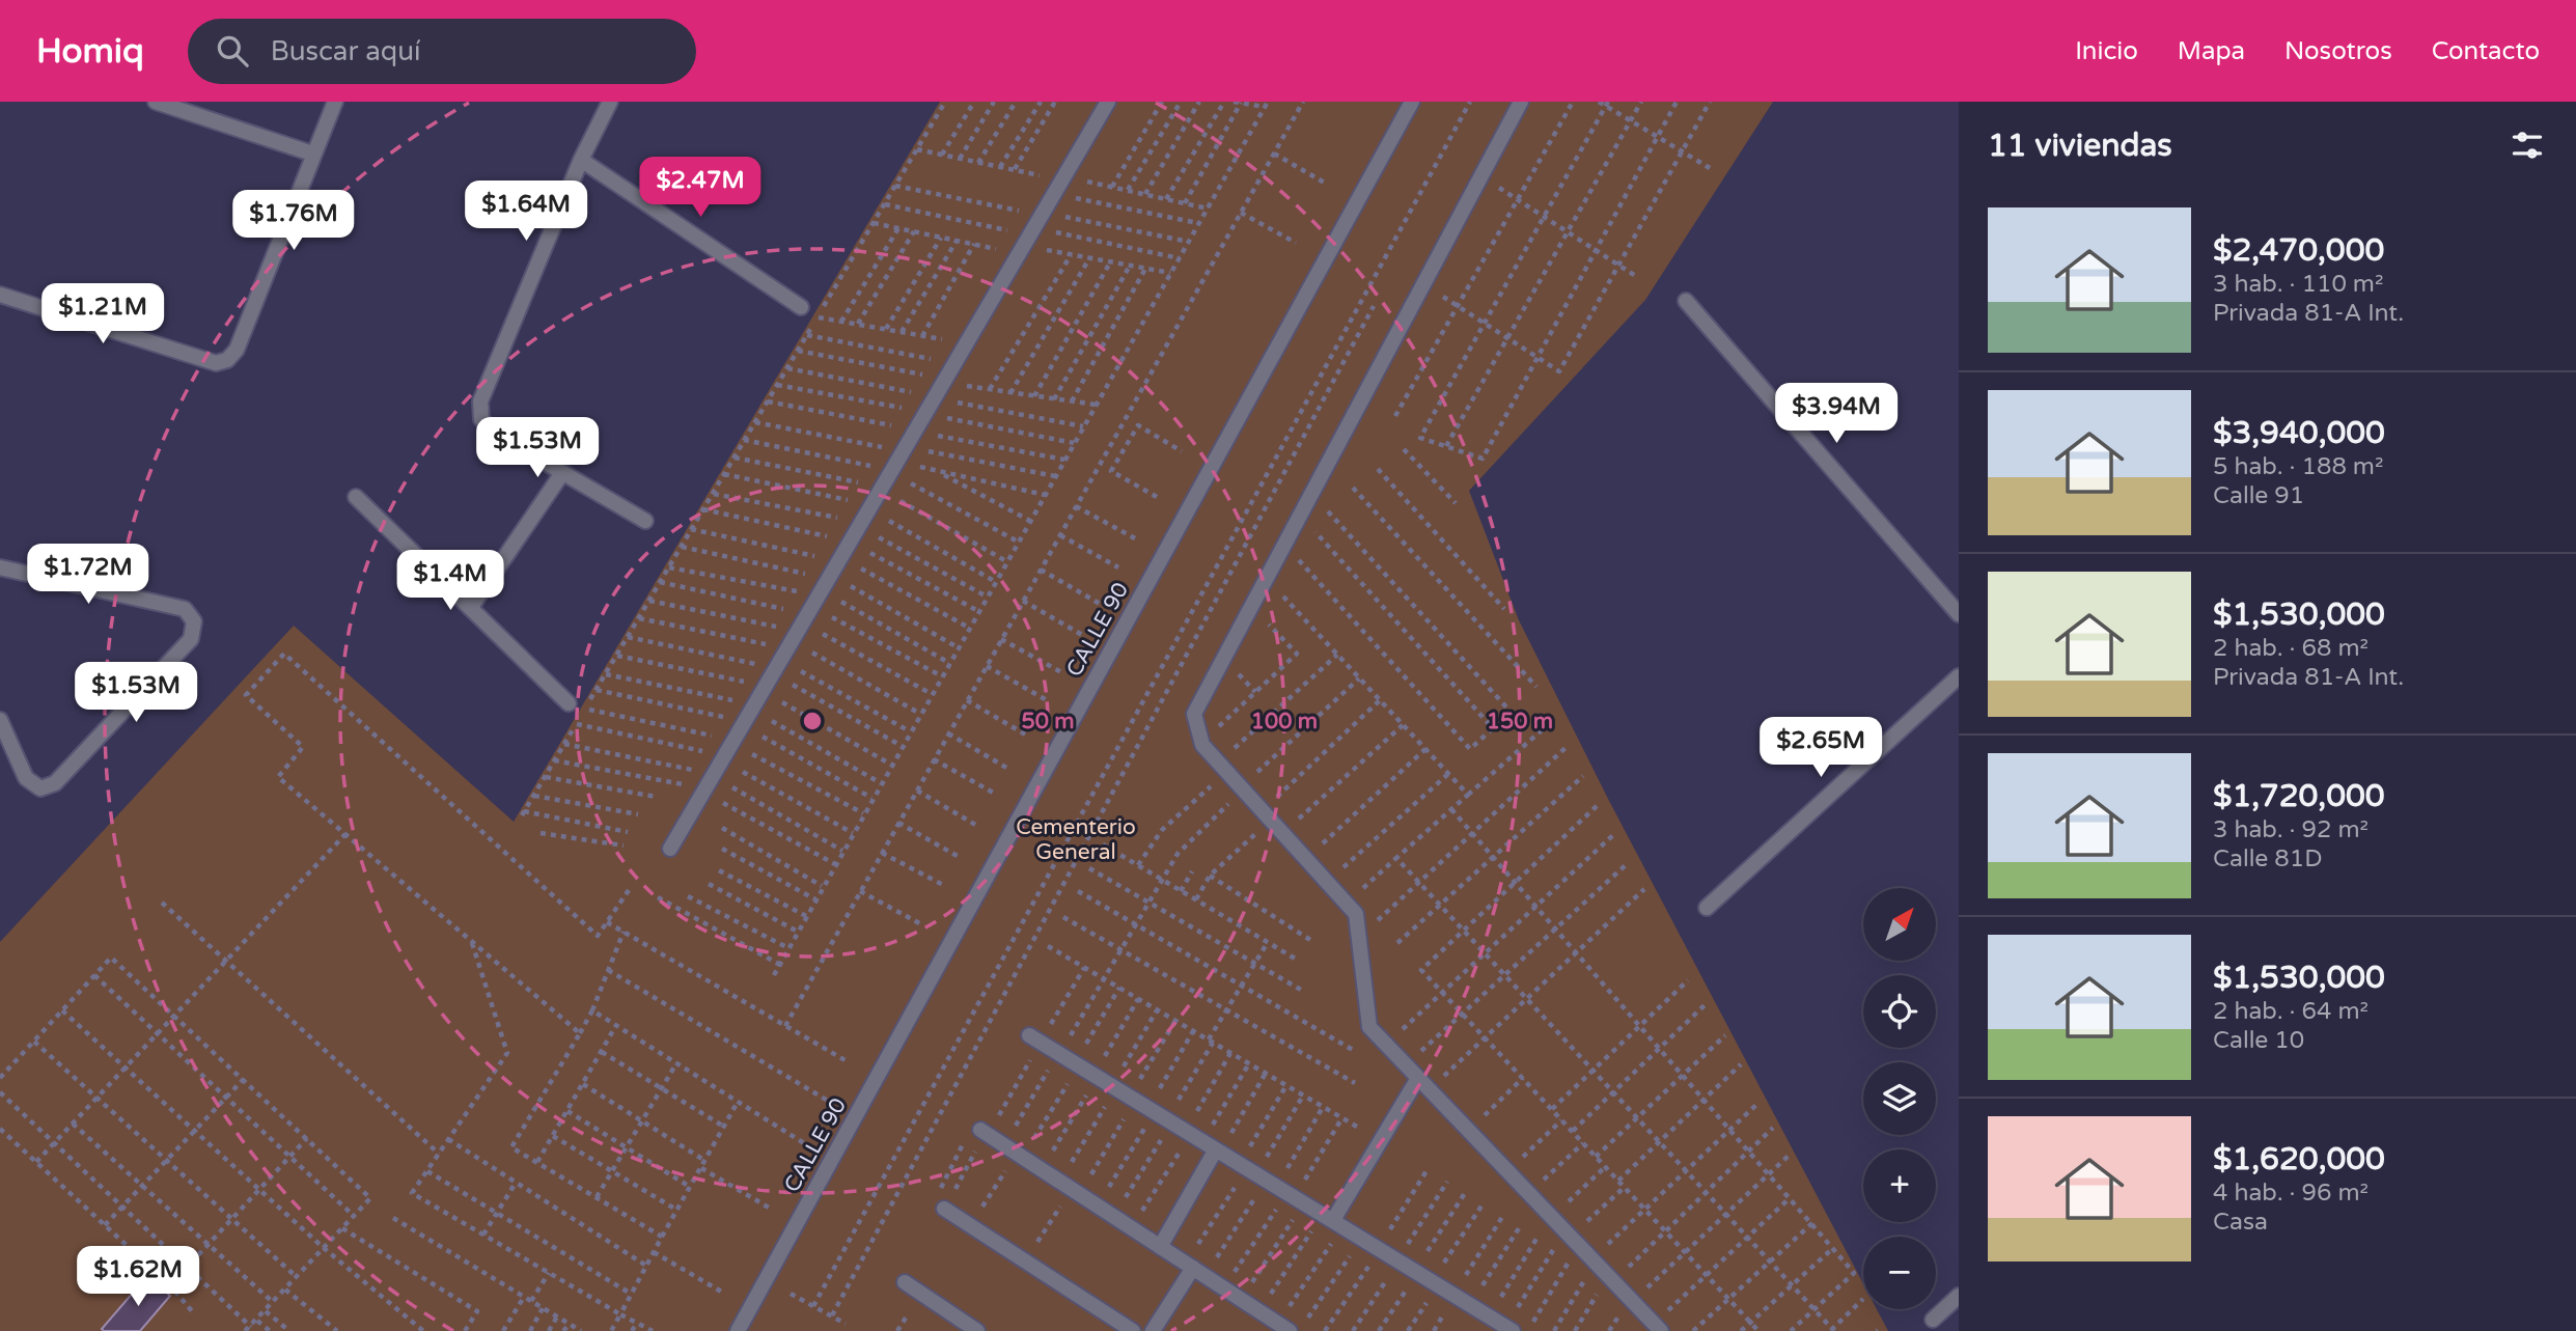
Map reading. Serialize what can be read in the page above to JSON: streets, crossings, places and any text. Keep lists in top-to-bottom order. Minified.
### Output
{"streets":{"street":["CALLE 90"]},"parks":["Cementerio General"],"north":"top right","page":{"header":"Homiq","search":"Buscar aquí","nav":["Inicio","Mapa","Nosotros","Contacto"],"heading":"11 viviendas","price":["$2.47M","$1.64M","$1.76M","$1.21M","$3.94M","$1.53M","$1.72M","$1.4M","$1.53M","$2.65M","$1.62M"],"list":[{"name":"$2,470,000","note":"3 hab. · 110 m² · Privada 81-A Int."},{"name":"$3,940,000","note":"5 hab. · 188 m² · Calle 91"},{"name":"$1,530,000","note":"2 hab. · 68 m² · Privada 81-A Int."},{"name":"$1,720,000","note":"3 hab. · 92 m² · Calle 81D"},{"name":"$1,530,000","note":"2 hab. · 64 m² · Calle 10"},{"name":"$1,620,000","note":"4 hab. · 96 m² · Casa"}],"map_buttons":["+","−"]},"rings":["50 m","100 m","150 m"]}
